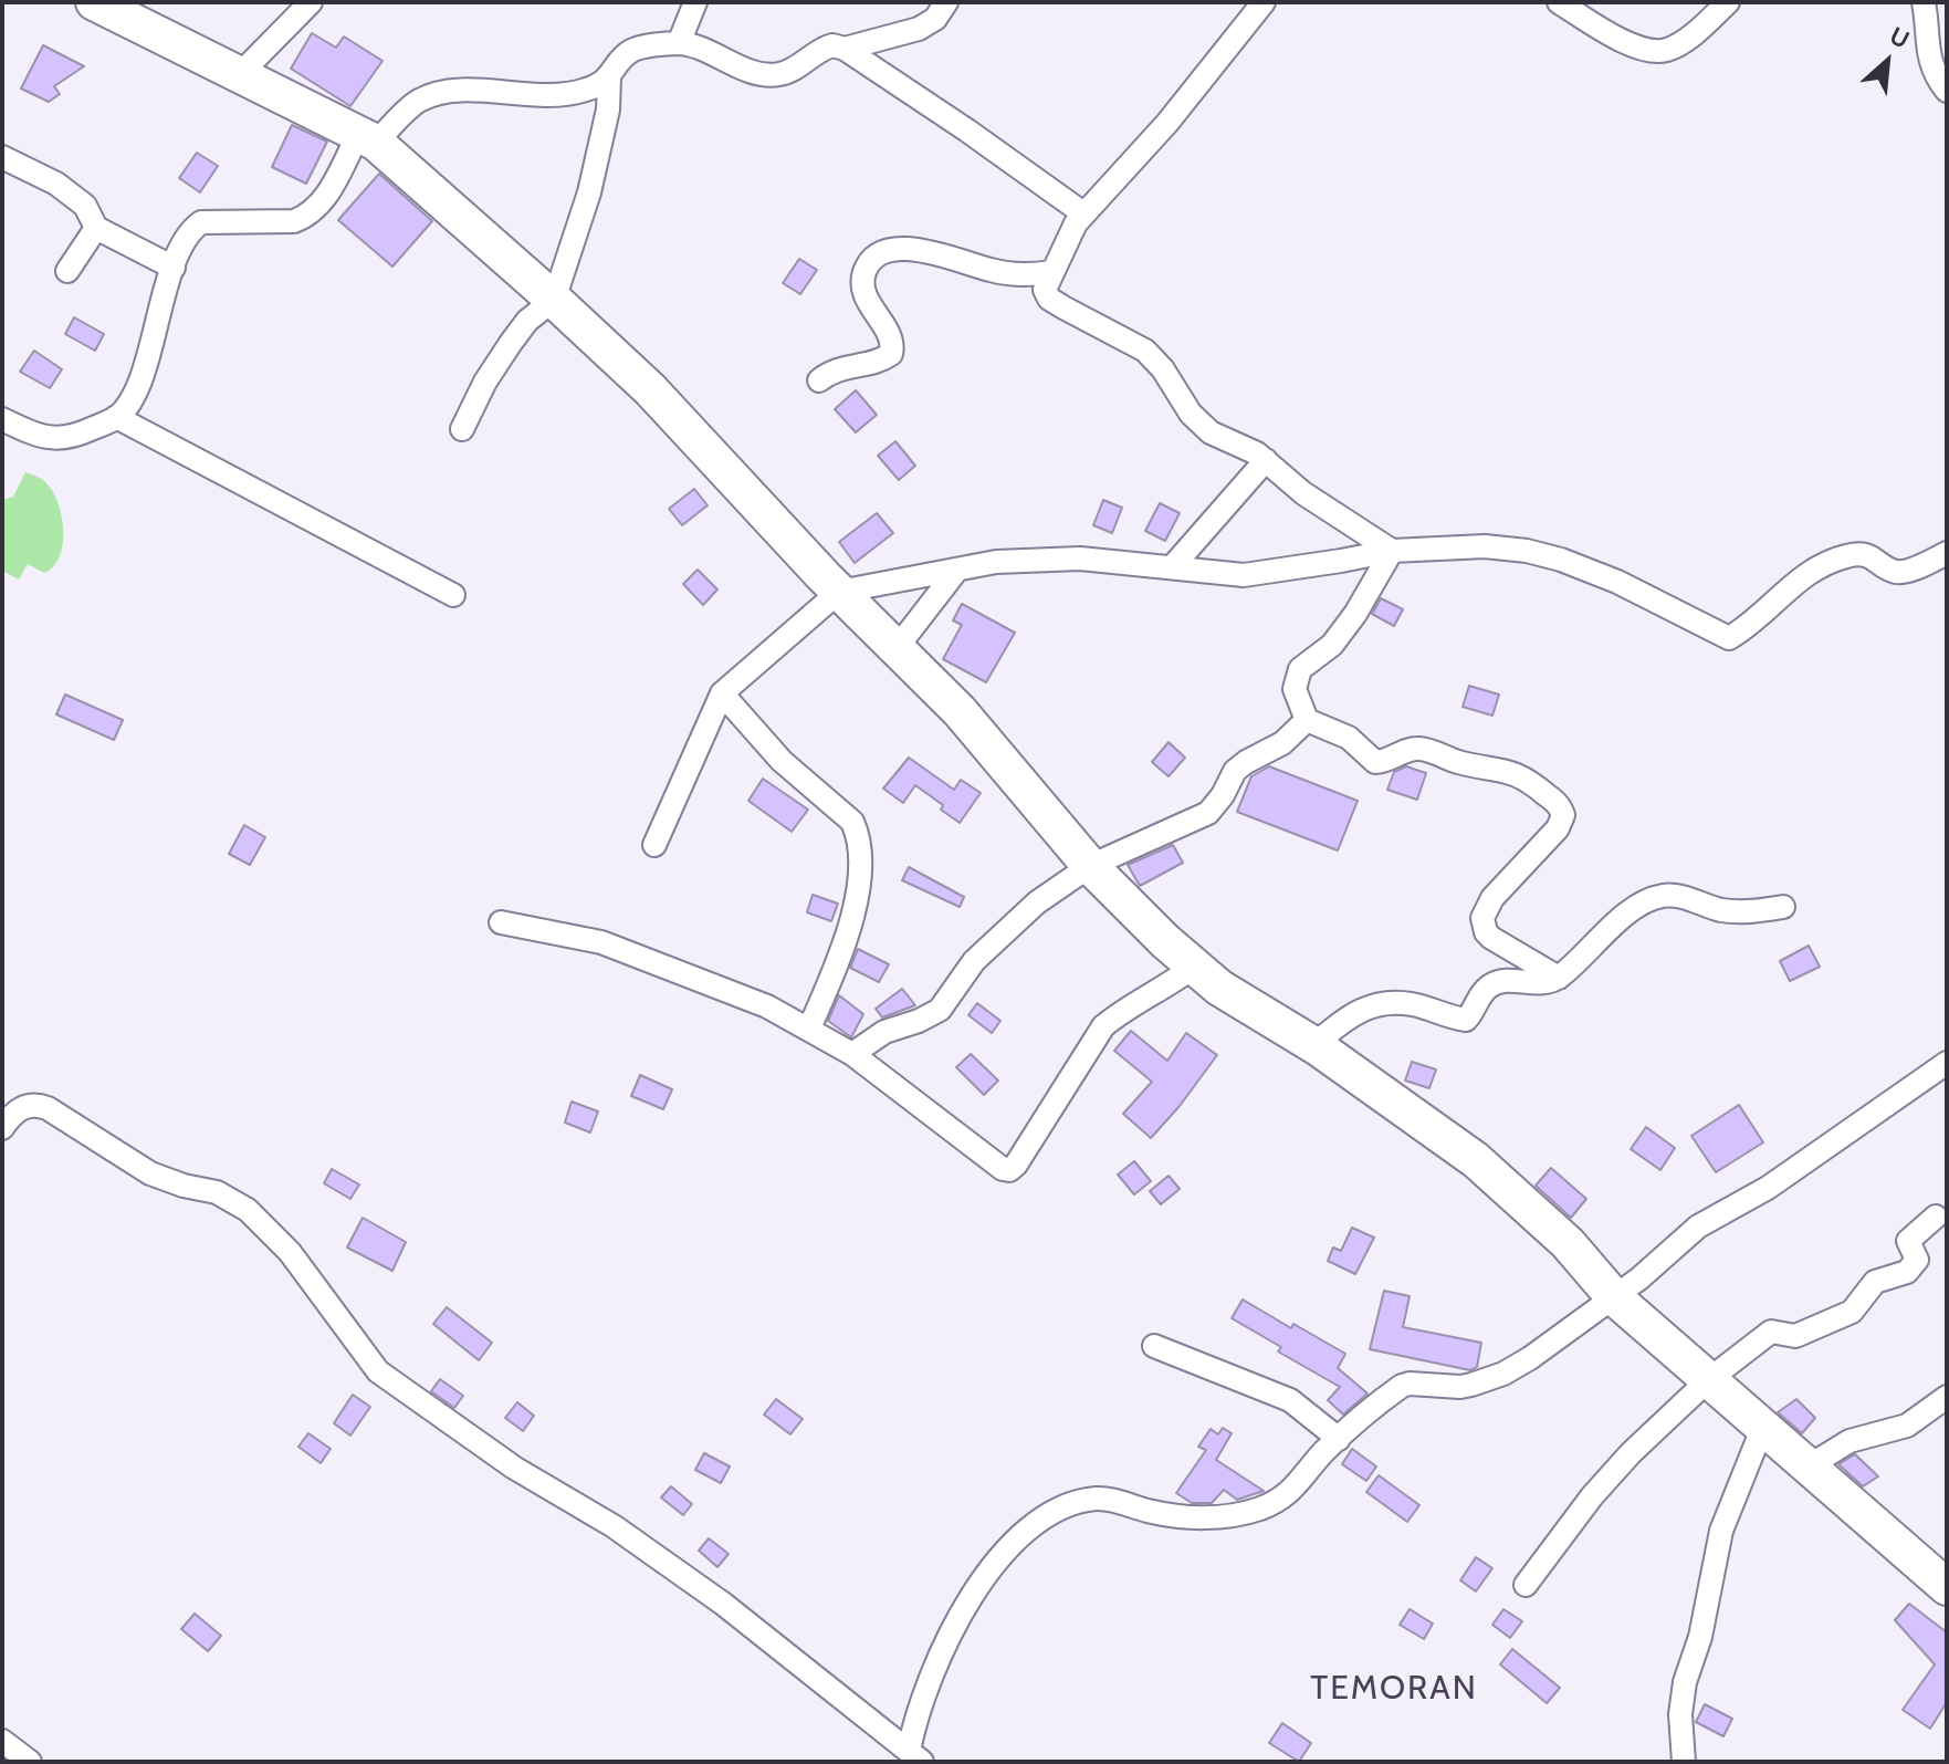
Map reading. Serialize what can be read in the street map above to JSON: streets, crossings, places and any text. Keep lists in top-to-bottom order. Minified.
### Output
{"districts":["TEMORAN"],"north":"top right"}
